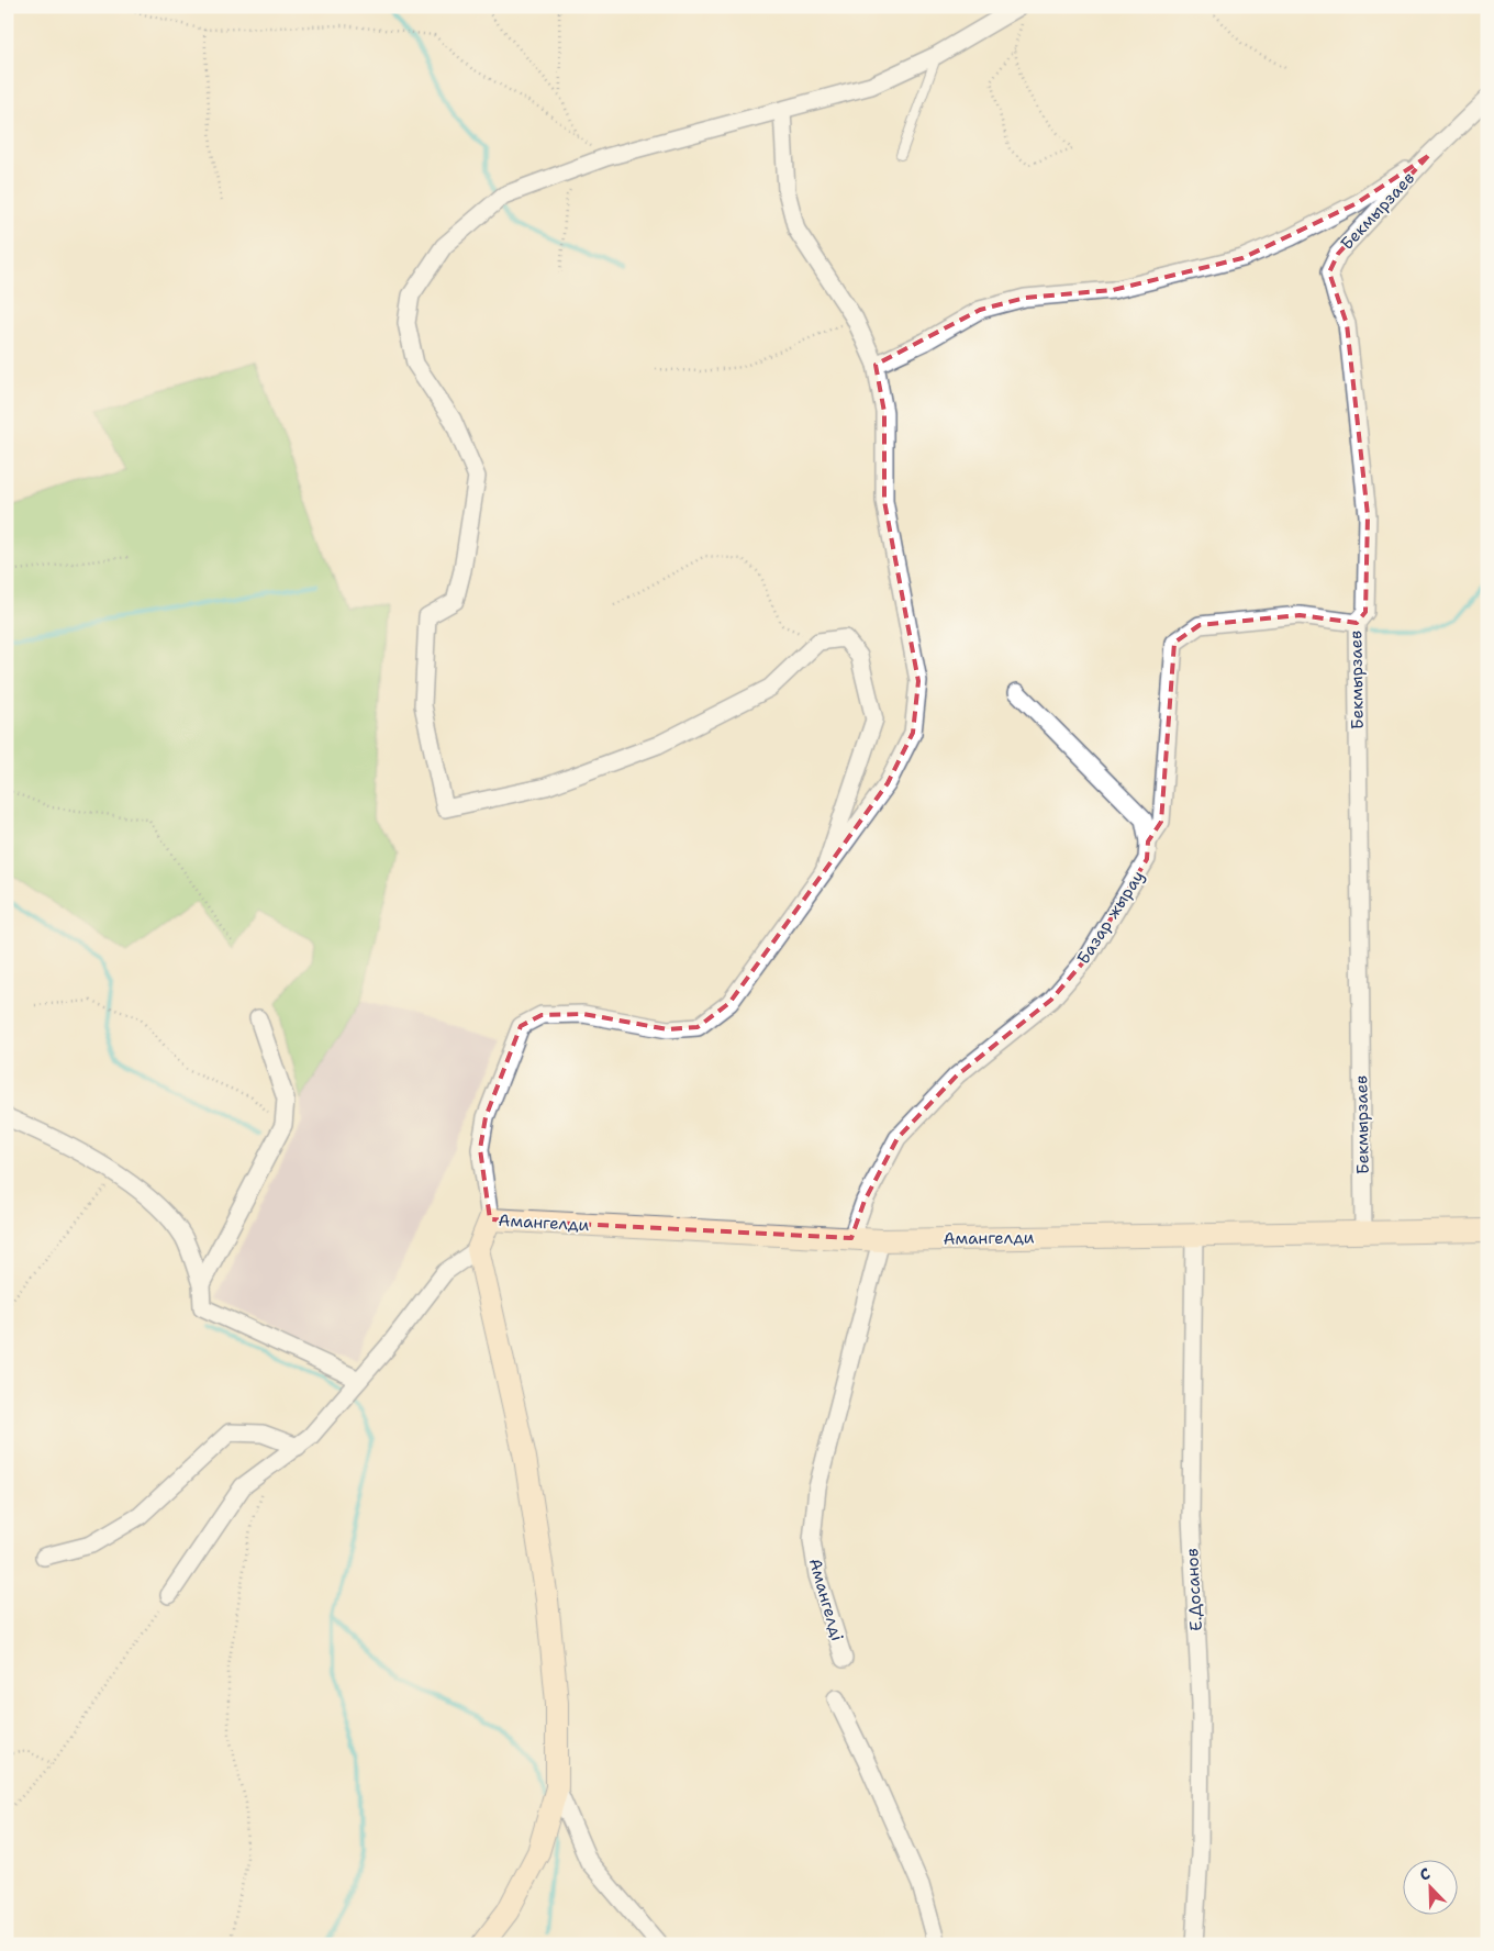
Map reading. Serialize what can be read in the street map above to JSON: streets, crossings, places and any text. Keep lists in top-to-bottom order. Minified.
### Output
{"streets":{"main road":["Амангелди"],"street":["Бекмырзаев","Базар жырау","Е.Досанов","Амангелді"]},"crossings":[["Бекмырзаев","Амангелди"],["Базар жырау","Амангелди"],["Амангелди","Е.Досанов"],["Амангелди","Амангелді"]],"north":"top left"}
